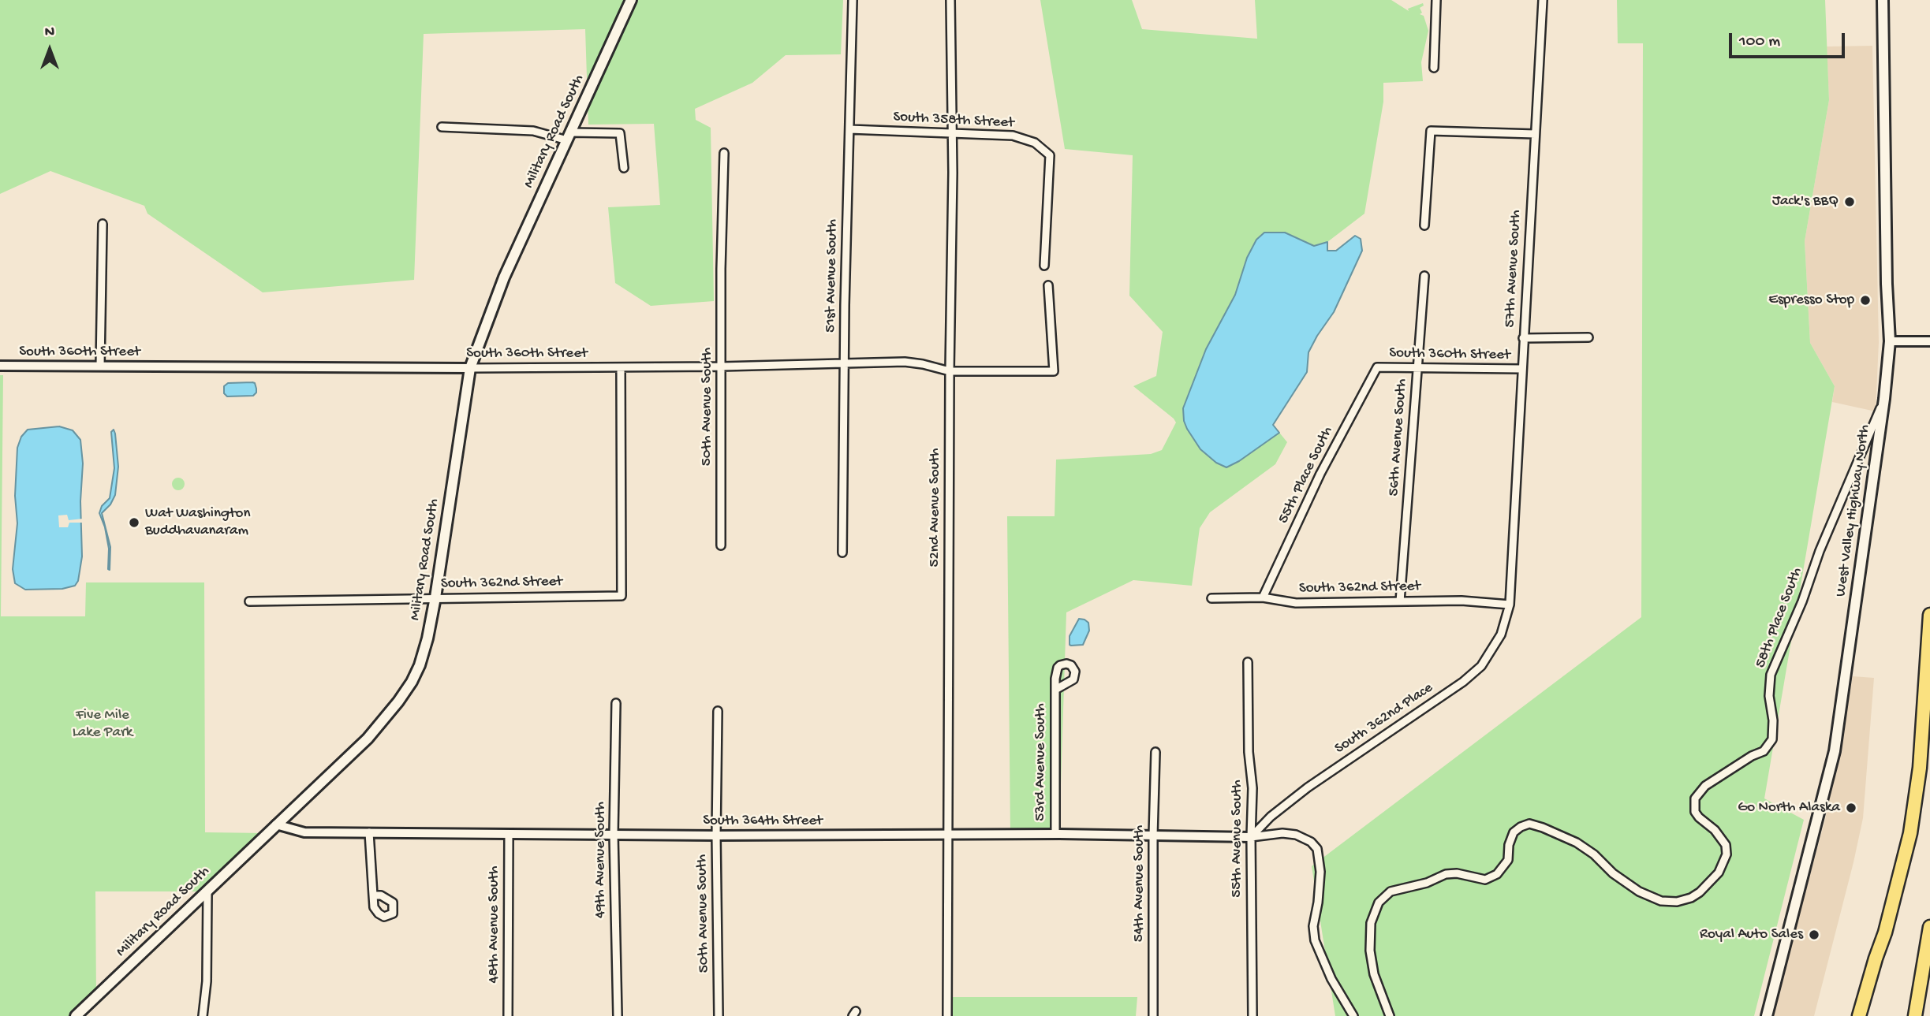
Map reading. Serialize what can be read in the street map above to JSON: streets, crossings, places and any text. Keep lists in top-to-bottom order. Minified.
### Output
{"streets":{"main road":["Military Road South","West Valley Highway North"],"street":["South 358th Street","57th Avenue South","51st Avenue South","South 360th Street","50th Avenue South","56th Avenue South","55th Place South","52nd Avenue South","South 362nd Street","58th Place South","South 362nd Place","53rd Avenue South","South 364th Street","55th Avenue South","49th Avenue South","54th Avenue South","48th Avenue South"]},"crossings":[["South 358th Street","51st Avenue South"],["South 358th Street","52nd Avenue South"],["Military Road South","South 360th Street"],["Military Road South","South 362nd Street"],["Military Road South","South 364th Street"],["57th Avenue South","South 360th Street"],["57th Avenue South","South 362nd Street"],["57th Avenue South","South 362nd Place"],["51st Avenue South","South 360th Street"],["South 360th Street","50th Avenue South"],["South 360th Street","56th Avenue South"],["South 360th Street","55th Place South"],["South 360th Street","52nd Avenue South"],["South 360th Street","South 362nd Street"],["50th Avenue South","South 364th Street"],["56th Avenue South","South 362nd Street"],["55th Place South","South 362nd Street"],["52nd Avenue South","South 364th Street"],["West Valley Highway North","58th Place South"],["South 362nd Street","South 362nd Place"],["South 362nd Place","South 364th Street"],["South 362nd Place","55th Avenue South"],["53rd Avenue South","South 364th Street"],["South 364th Street","55th Avenue South"],["South 364th Street","49th Avenue South"],["South 364th Street","54th Avenue South"],["South 364th Street","48th Avenue South"]],"parks":["Five Mile Lake Park"],"places":["Jack's BBQ","Espresso Stop","Wat Washington Buddhavanaram","Go North Alaska","Royal Auto Sales"],"scale_bar":"100 m","north":"top"}
